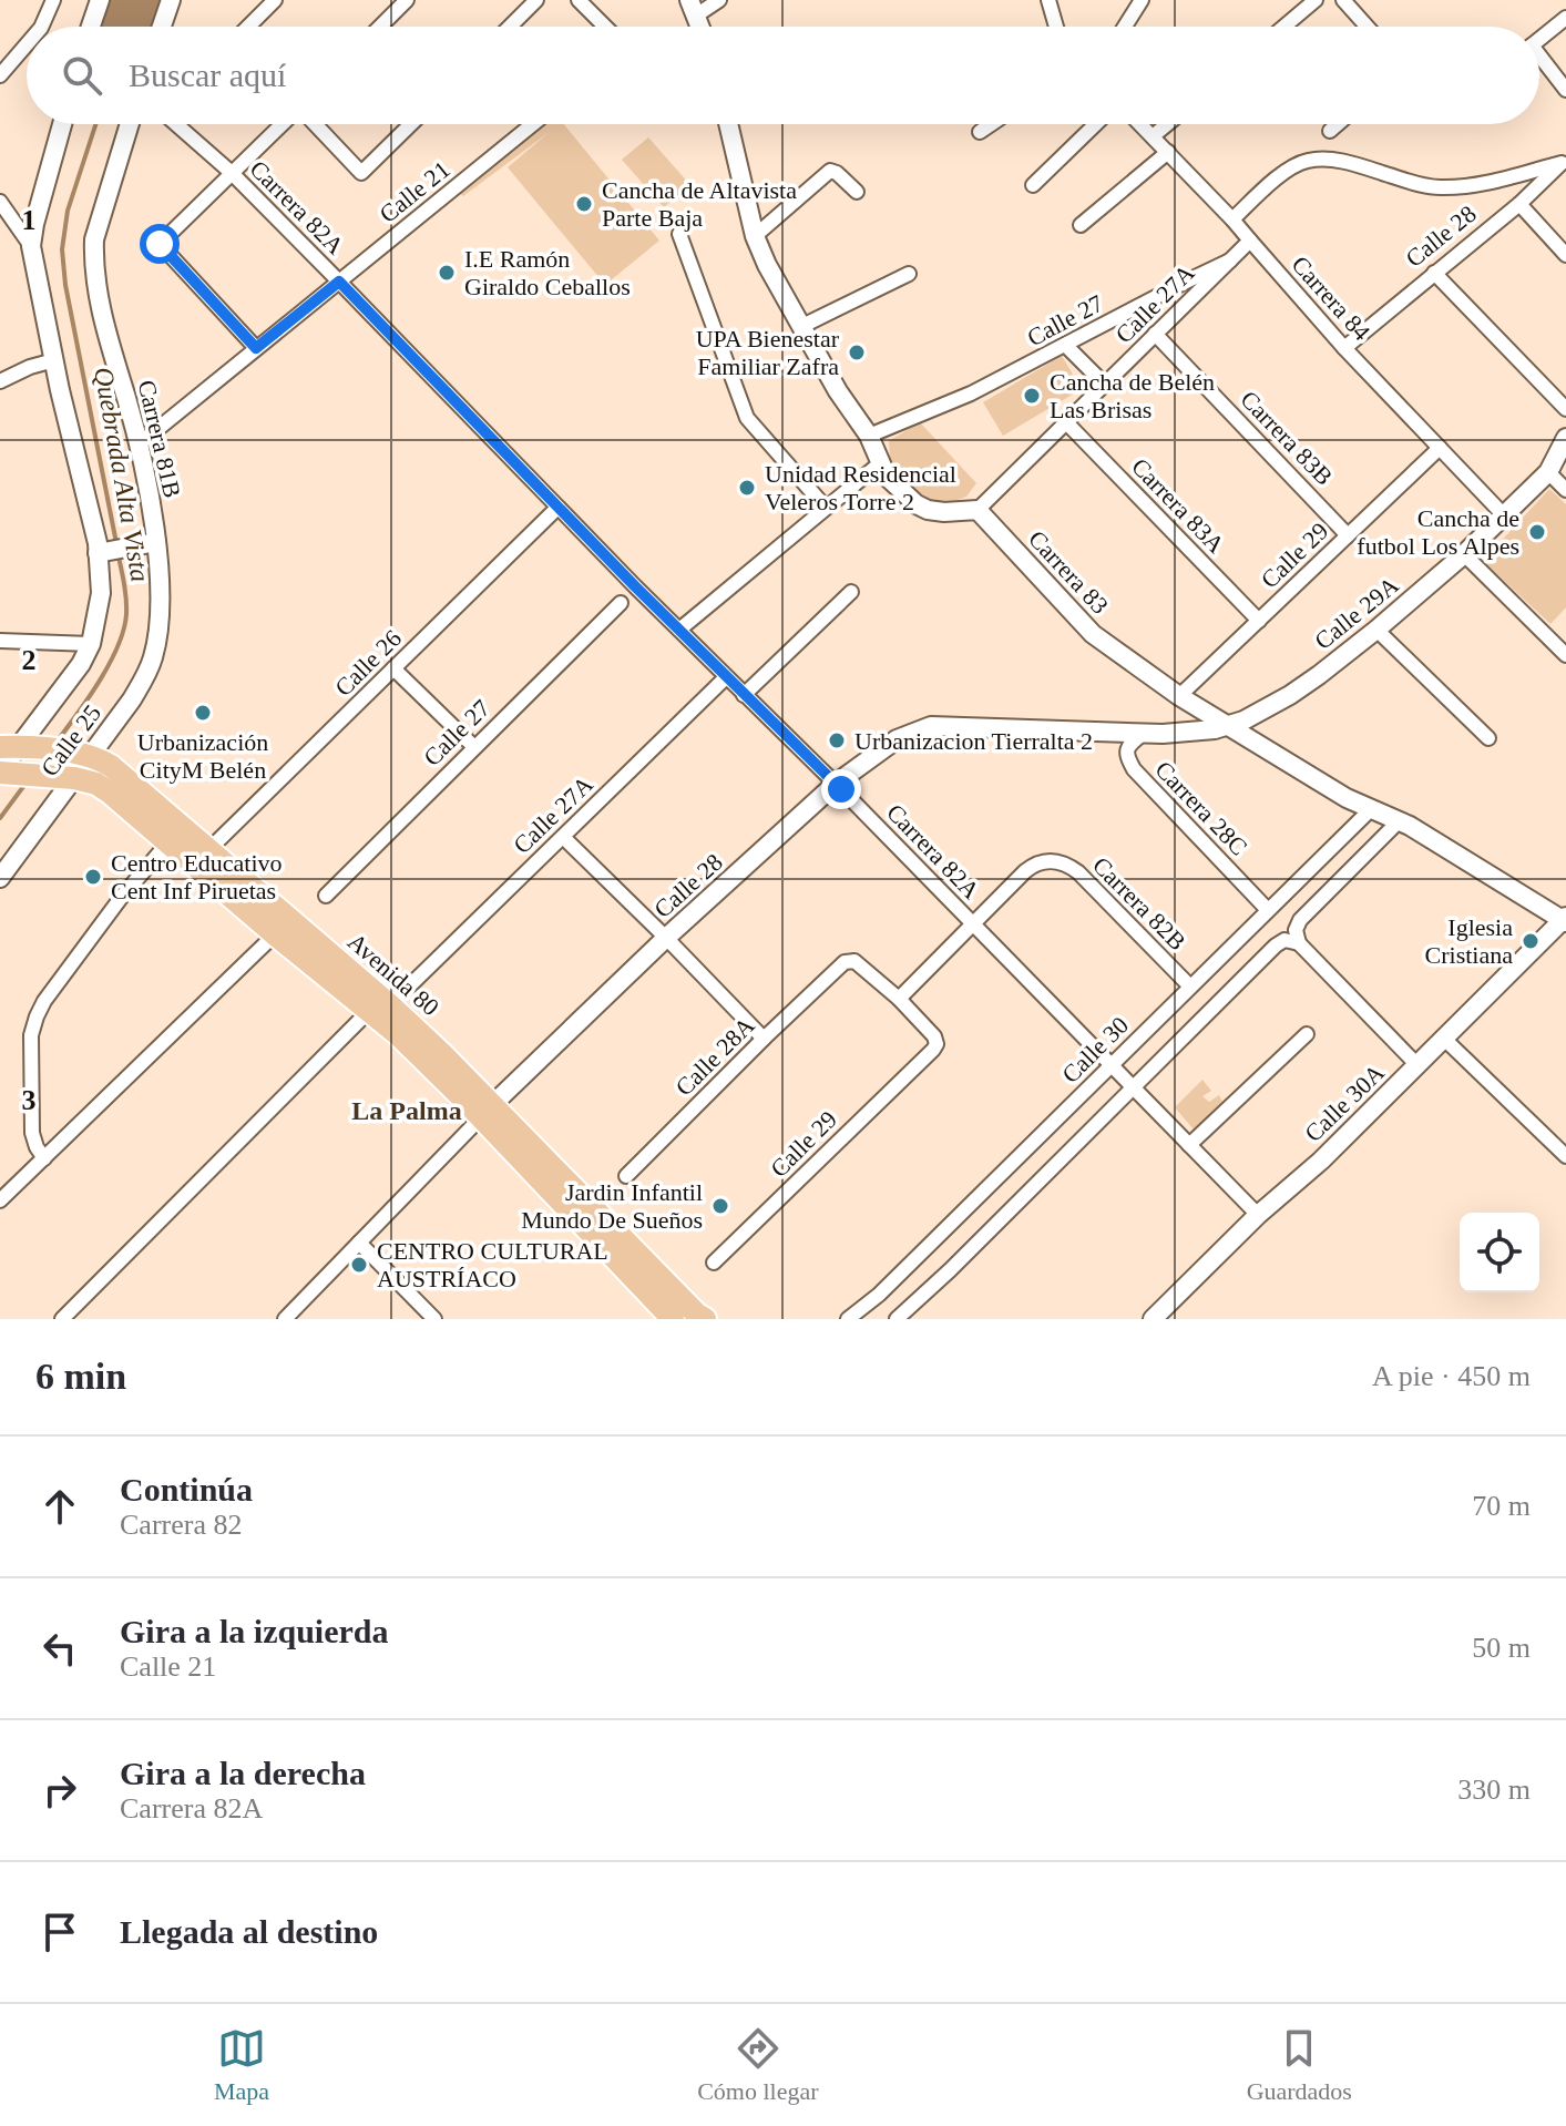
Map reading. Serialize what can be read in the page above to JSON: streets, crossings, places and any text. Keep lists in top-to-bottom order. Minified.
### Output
{"streets":{"main road":["Avenida 80"],"street":["Calle 21","Carrera 82A","Calle 28","Carrera 84","Calle 27A","Calle 27","Carrera 83B","Carrera 81B","Carrera 83A","Calle 29","Carrera 83","Calle 29A","Calle 26","Calle 25","Carrera 28C","Carrera 82B","Calle 30","Calle 28A","Calle 30A"]},"crossings":[["Calle 21","Carrera 82A"],["Calle 21","Carrera 81B"],["Carrera 82A","Calle 28"],["Carrera 82A","Calle 27A"],["Carrera 82A","Calle 26"],["Carrera 82A","Carrera 82B"],["Carrera 82A","Calle 30"],["Carrera 82A","Calle 30A"],["Calle 28","Carrera 84"],["Calle 28","Carrera 83"],["Calle 28","Calle 29A"],["Calle 28","Carrera 28C"],["Calle 28","Avenida 80"],["Carrera 84","Calle 27A"],["Carrera 84","Calle 29"],["Carrera 84","Calle 29A"],["Calle 27A","Calle 27"],["Calle 27A","Carrera 83B"],["Calle 27A","Carrera 83A"],["Calle 27A","Carrera 83"],["Carrera 83B","Calle 29"],["Carrera 81B","Calle 25"],["Carrera 83A","Calle 29"],["Calle 29","Carrera 83"],["Calle 29","Calle 28A"],["Carrera 83","Calle 29A"],["Carrera 83","Calle 30"],["Carrera 83","Calle 30A"],["Calle 26","Avenida 80"],["Calle 25","Avenida 80"],["Carrera 28C","Calle 30"],["Carrera 82B","Calle 30"]],"districts":["La Palma"],"water":["Quebrada Alta Vista"],"places":["Cancha de Altavista Parte Baja","I.E Ramón Giraldo Ceballos","UPA Bienestar Familiar Zafra","Cancha de Belén Las Brisas","Unidad Residencial Veleros Torre 2","Cancha de futbol Los Alpes","Urbanización CityM Belén","Urbanizacion Tierralta 2","Centro Educativo Cent Inf Piruetas","Iglesia Cristiana","Jardin Infantil Mundo De Sueños","CENTRO CULTURAL AUSTRÍACO"],"page":{"search":"Buscar aquí","heading":["6 min","A pie · 450 m"],"list":[["Continúa","Carrera 82","70 m"],["Gira a la izquierda","Calle 21","50 m"],["Gira a la derecha","Carrera 82A","330 m"],"Llegada al destino"],"nav":["Mapa","Cómo llegar","Guardados"]},"grid":{"rows":["1","2","3"]}}
